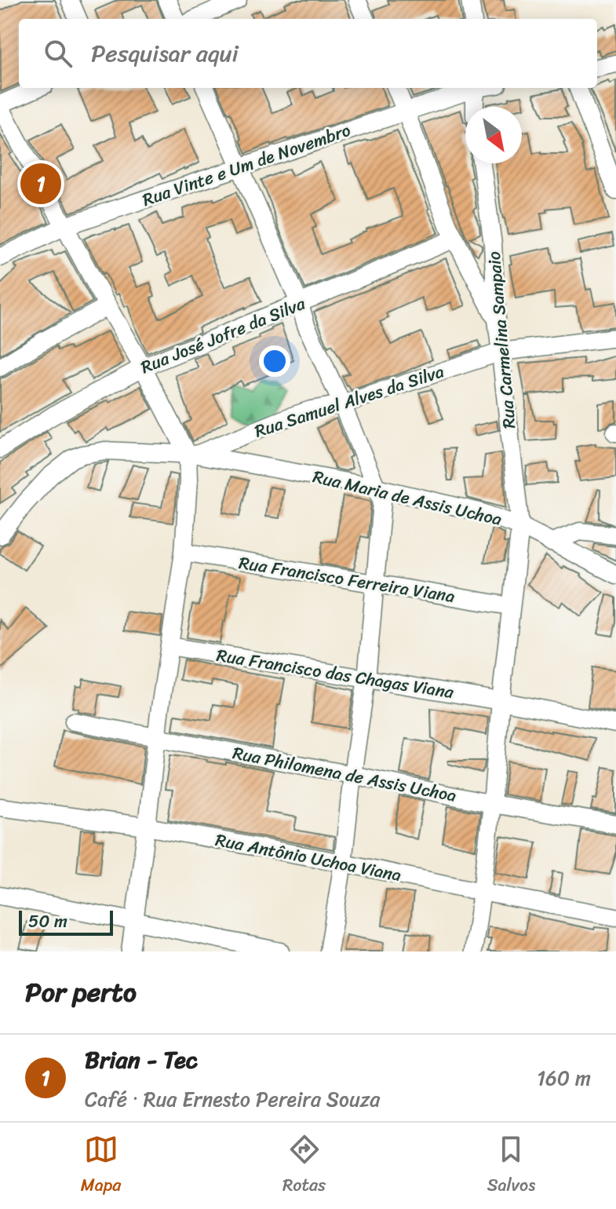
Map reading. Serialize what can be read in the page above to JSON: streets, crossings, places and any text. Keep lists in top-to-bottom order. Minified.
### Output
{"streets":{"street":["Rua Vinte e Um de Novembro","Rua José Jofre da Silva","Rua Carmelina Sampaio","Rua Samuel Alves da Silva","Rua Maria de Assis Uchoa","Rua Francisco Ferreira Viana","Rua Francisco das Chagas Viana","Rua Philomena de Assis Uchoa","Rua Antônio Uchoa Viana"]},"crossings":[["Rua Carmelina Sampaio","Rua Samuel Alves da Silva"],["Rua Carmelina Sampaio","Rua Maria de Assis Uchoa"],["Rua Carmelina Sampaio","Rua Francisco Ferreira Viana"],["Rua Carmelina Sampaio","Rua Francisco das Chagas Viana"],["Rua Carmelina Sampaio","Rua Philomena de Assis Uchoa"],["Rua Carmelina Sampaio","Rua Antônio Uchoa Viana"],["Rua Samuel Alves da Silva","Rua Maria de Assis Uchoa"]],"scale_bar":"50 m","north":"bottom right","page":{"search":"Pesquisar aqui","pins":"1","scale":"50 m","heading":"Por perto","list":[{"mark":"1","name":"Brian - Tec","note":"Café · Rua Ernesto Pereira Souza","value":"160 m"}],"nav":["Mapa","Rotas","Salvos"]}}
